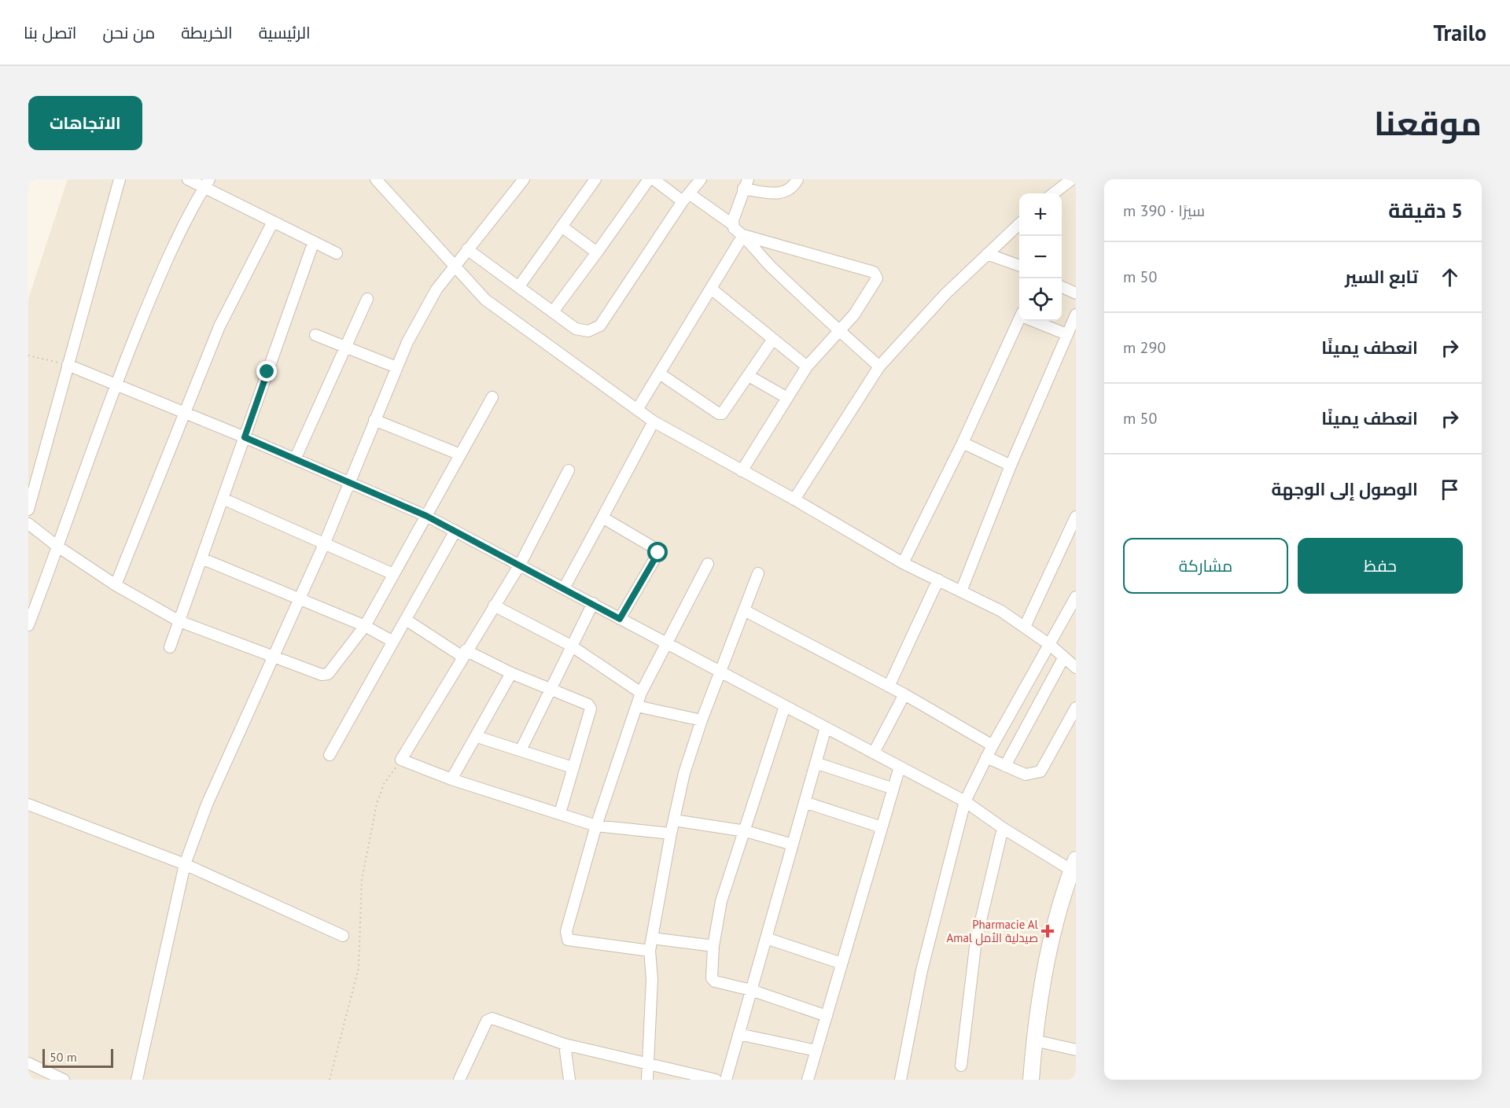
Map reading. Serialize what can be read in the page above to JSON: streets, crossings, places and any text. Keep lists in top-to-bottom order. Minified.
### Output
{"places":{"health":["Pharmacie Al Amal صيدلية الأمل"]},"scale_bar":"50 m","page":{"header":"Trailo","nav":["الرئيسية","الخريطة","من نحن","اتصل بنا"],"title":"موقعنا","buttons":["الاتجاهات",["حفظ","مشاركة"]],"heading":["5 دقيقة","سيرًا · 390 m"],"map_buttons":["+","−"],"list":[["تابع السير","50 m"],["انعطف يمينًا","290 m"],["انعطف يمينًا","50 m"],"الوصول إلى الوجهة"],"scale":"50 m"}}
